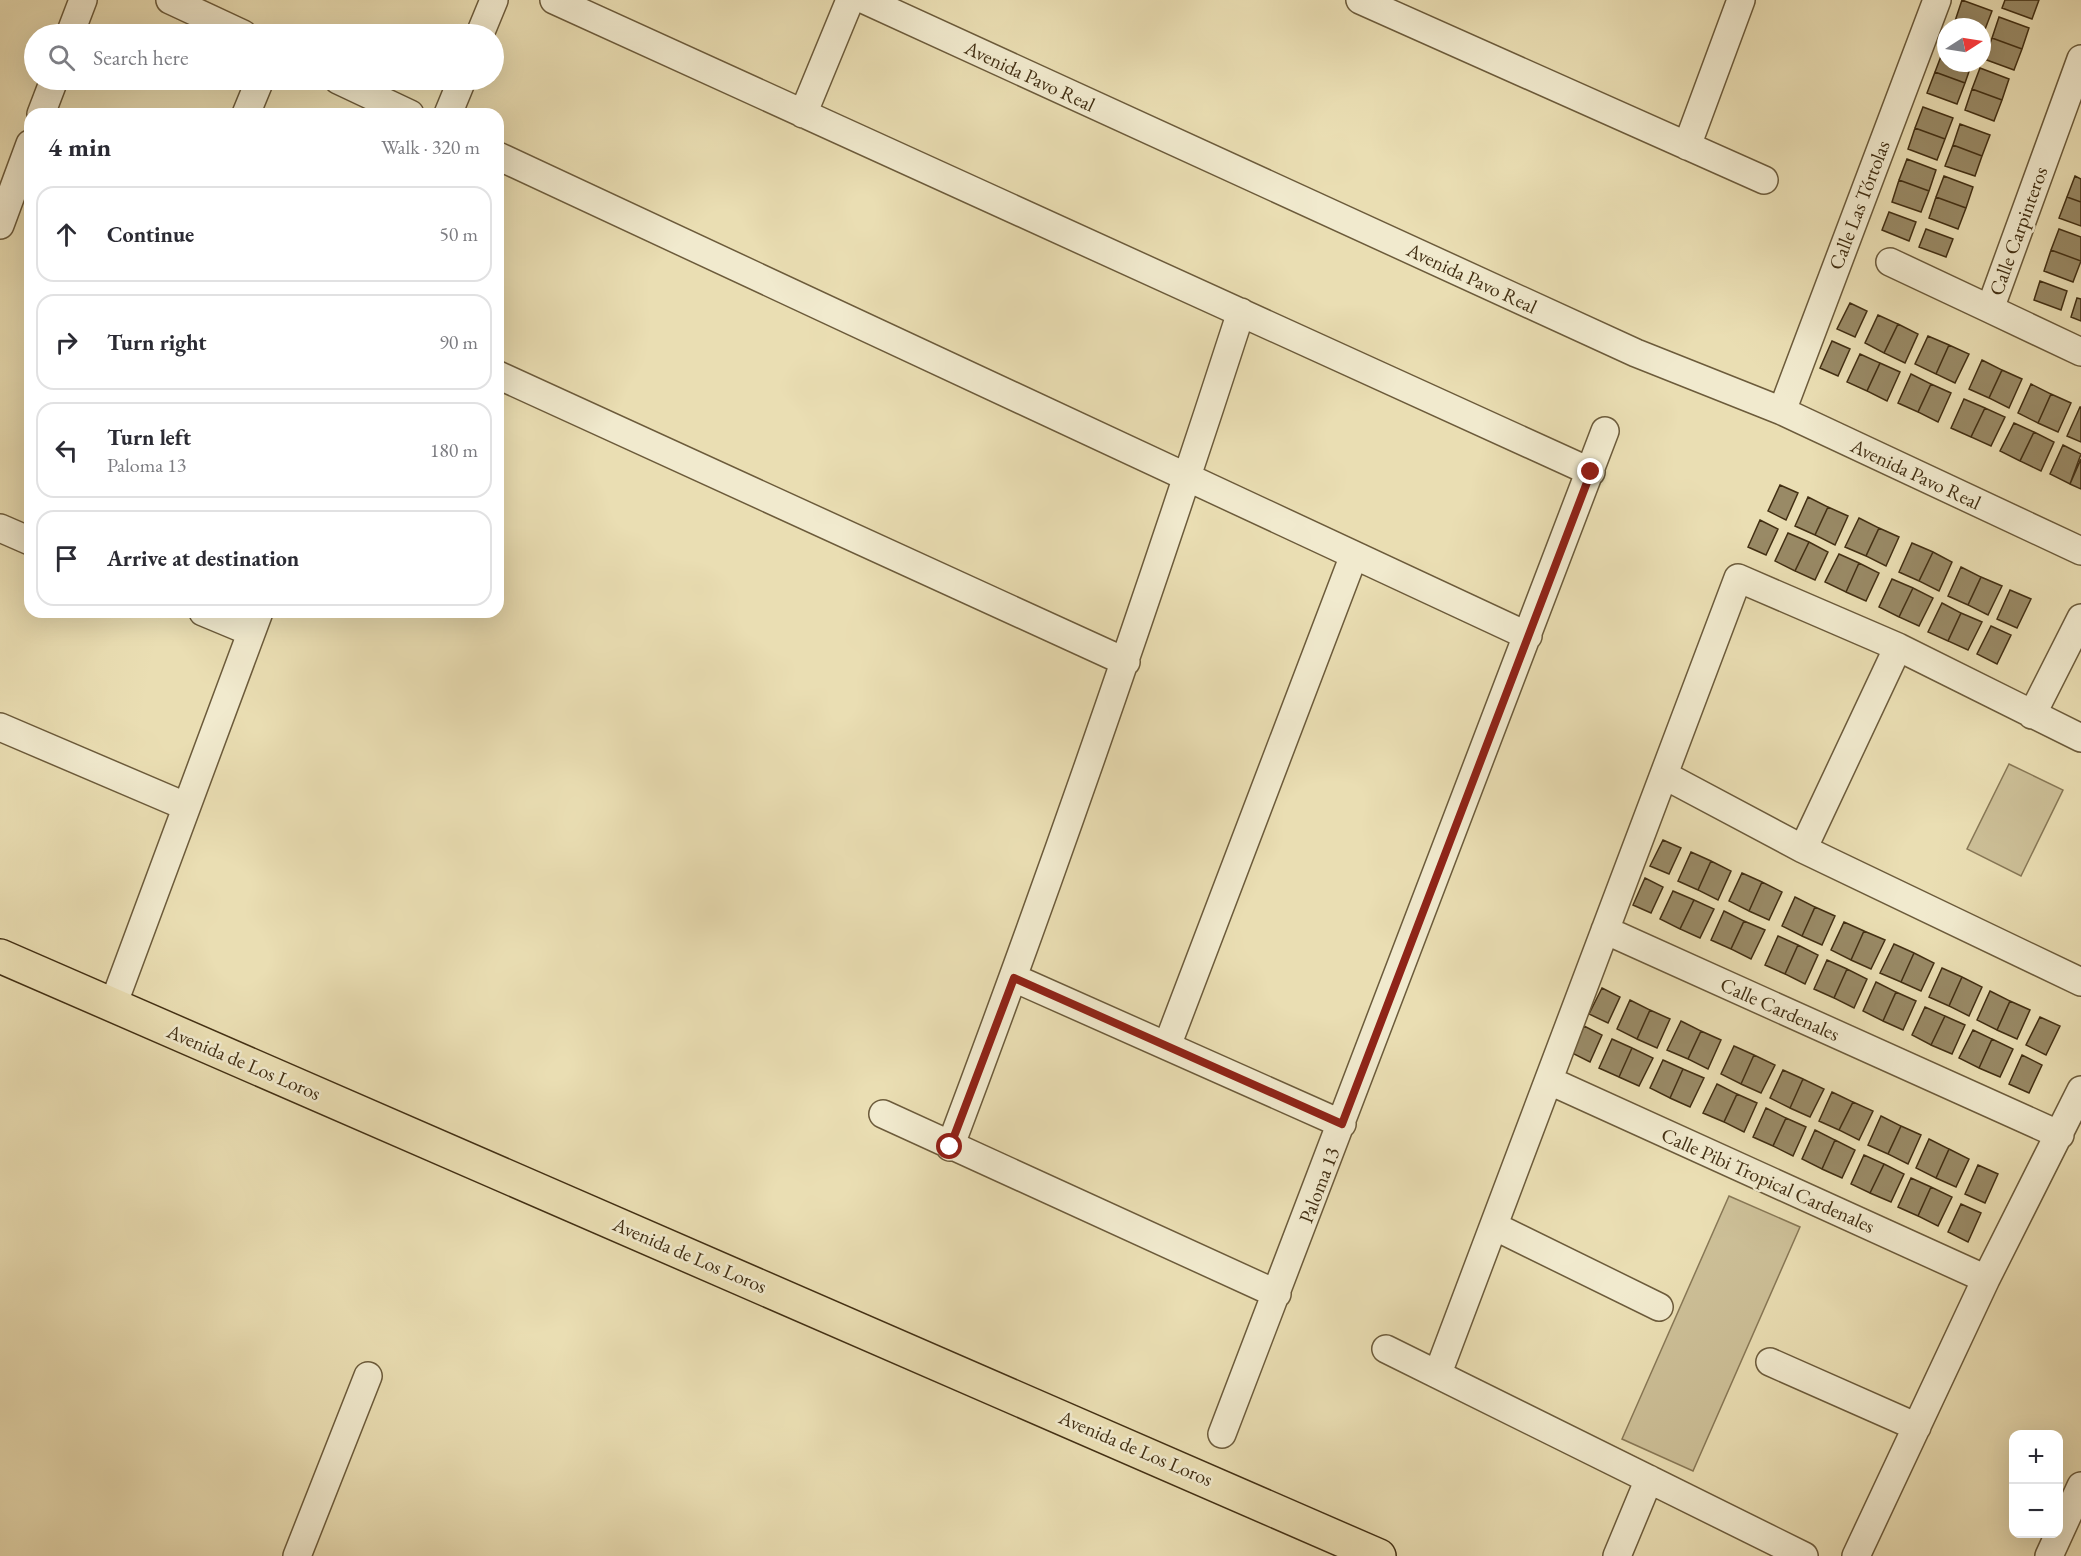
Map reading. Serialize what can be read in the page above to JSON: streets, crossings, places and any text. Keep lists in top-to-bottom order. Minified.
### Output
{"streets":{"main road":["Avenida de Los Loros"],"street":["Avenida Pavo Real","Calle Las Tórtolas","Calle Carpinteros","Calle Cardenales","Calle Pibi Tropical Cardenales","Paloma 13"]},"crossings":[["Avenida Pavo Real","Calle Las Tórtolas"]],"north":"right","page":{"search":"Search here","heading":["4 min","Walk · 320 m"],"list":[["Continue","50 m"],["Turn right","90 m"],["Turn left","Paloma 13","180 m"],"Arrive at destination"],"map_buttons":["+","−"]}}
